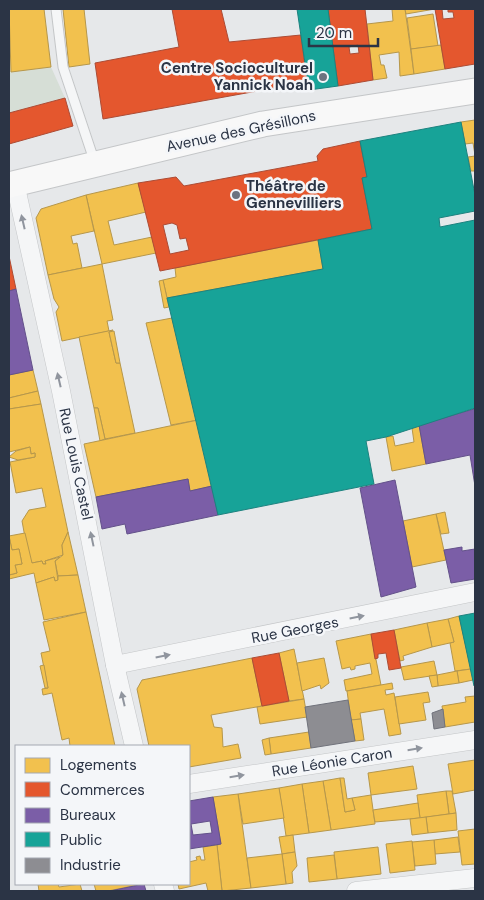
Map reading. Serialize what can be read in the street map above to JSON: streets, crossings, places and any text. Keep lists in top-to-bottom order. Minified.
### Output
{"streets":{"main road":["Avenue des Grésillons"],"street":["Rue Louis Castel","Rue Georges","Rue Léonie Caron"]},"crossings":[["Avenue des Grésillons","Rue Louis Castel"],["Rue Louis Castel","Rue Georges"]],"one_way":["Rue Louis Castel","Rue Georges"],"places":["Centre Socioculturel Yannick Noah","Théâtre de Gennevilliers"],"legend":["Logements","Commerces","Bureaux","Public","Industrie"],"scale_bar":"20 m"}
